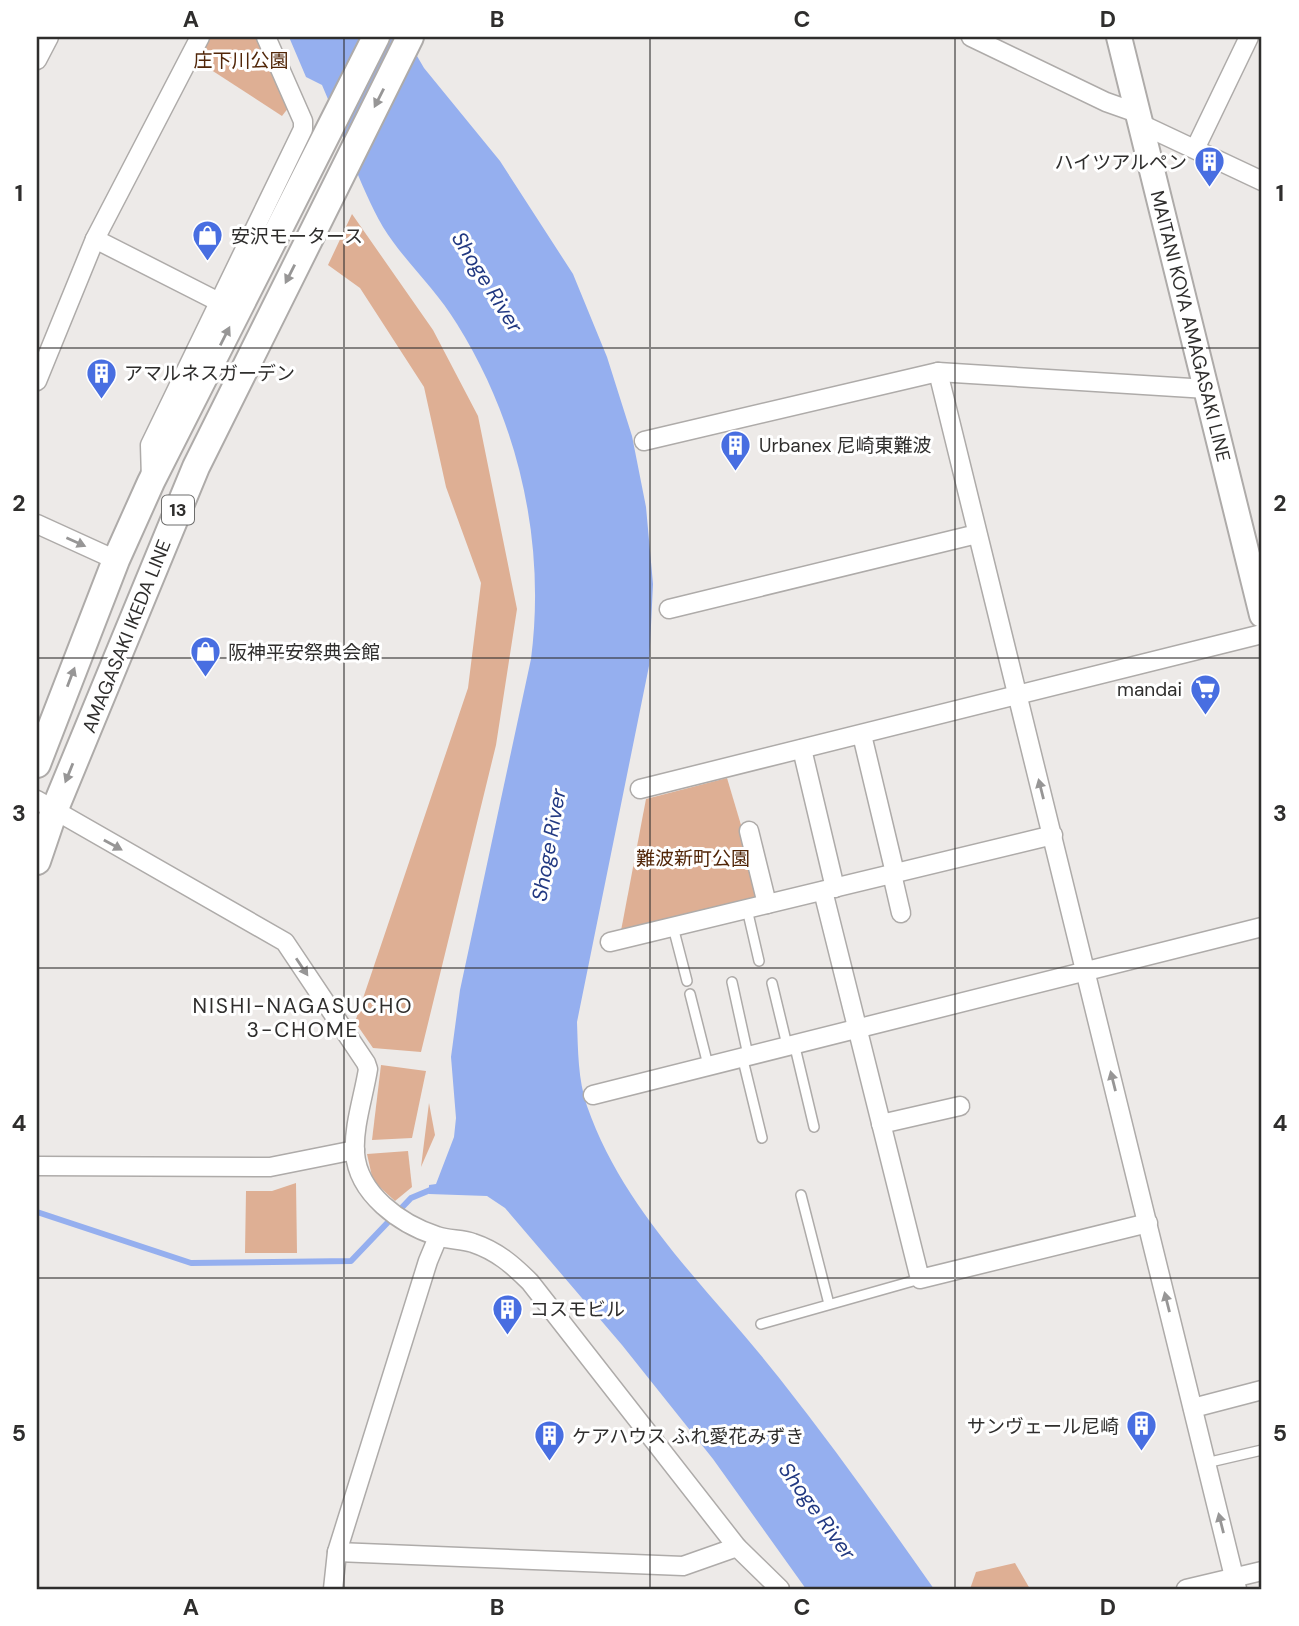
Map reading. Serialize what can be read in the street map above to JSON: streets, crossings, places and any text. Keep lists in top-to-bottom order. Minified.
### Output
{"streets":{"main road":["MAITANI KOYA AMAGASAKI LINE","13","AMAGASAKI IKEDA LINE"]},"districts":["NISHI-NAGASUCHO 3-CHOME"],"water":["Shoge River"],"parks":["庄下川公園","難波新町公園"],"places":{"building":["ハイツアルペン","アマルネスガーデン","Urbanex 尼崎東難波","コスモビル","サンヴェール尼崎","ケアハウス ふれ愛花みずき"],"shop":["安沢モータース","阪神平安祭典会館"],"supermarket":["mandai"]},"grid":{"columns":["A","B","C","D"],"rows":["1","2","3","4","5"]}}
